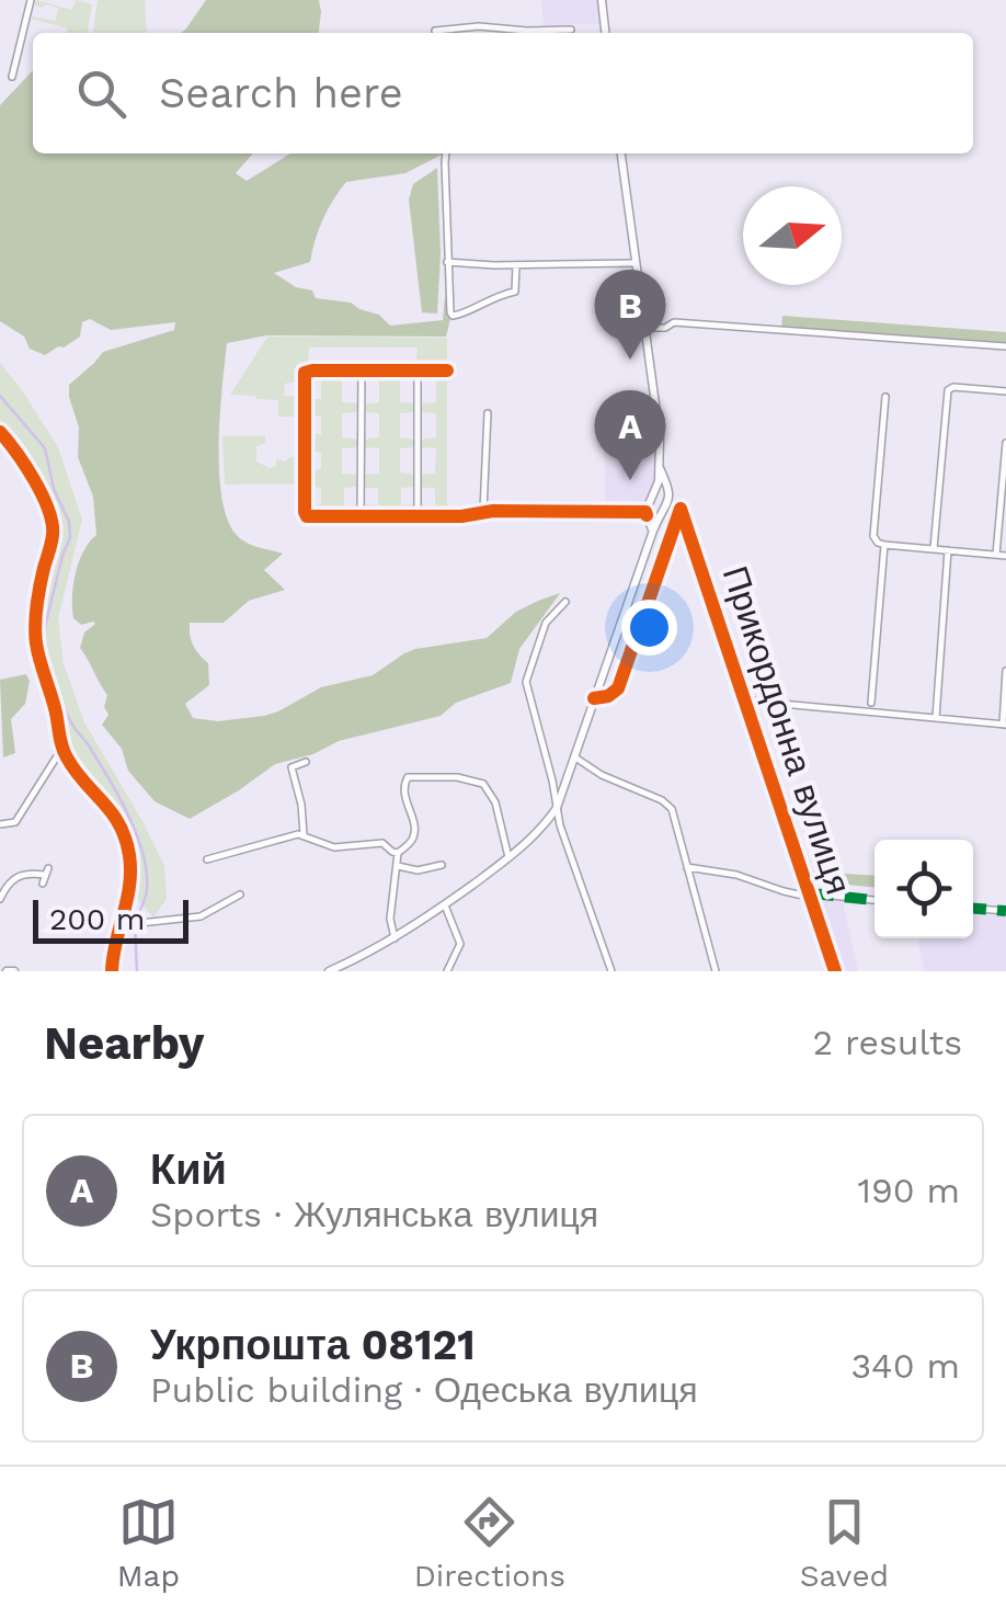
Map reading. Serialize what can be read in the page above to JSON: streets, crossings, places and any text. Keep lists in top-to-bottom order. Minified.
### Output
{"streets":{"street":["Прикордонна вулиця"]},"scale_bar":"200 m","north":"right","page":{"search":"Search here","pins":["B","A"],"scale":"200 m","heading":["Nearby","2 results"],"list":[{"mark":"A","name":"Кий","note":"Sports · Жулянська вулиця","value":"190 m"},{"mark":"B","name":"Укрпошта 08121","note":"Public building · Одеська вулиця","value":"340 m"}],"nav":["Map","Directions","Saved"]}}
